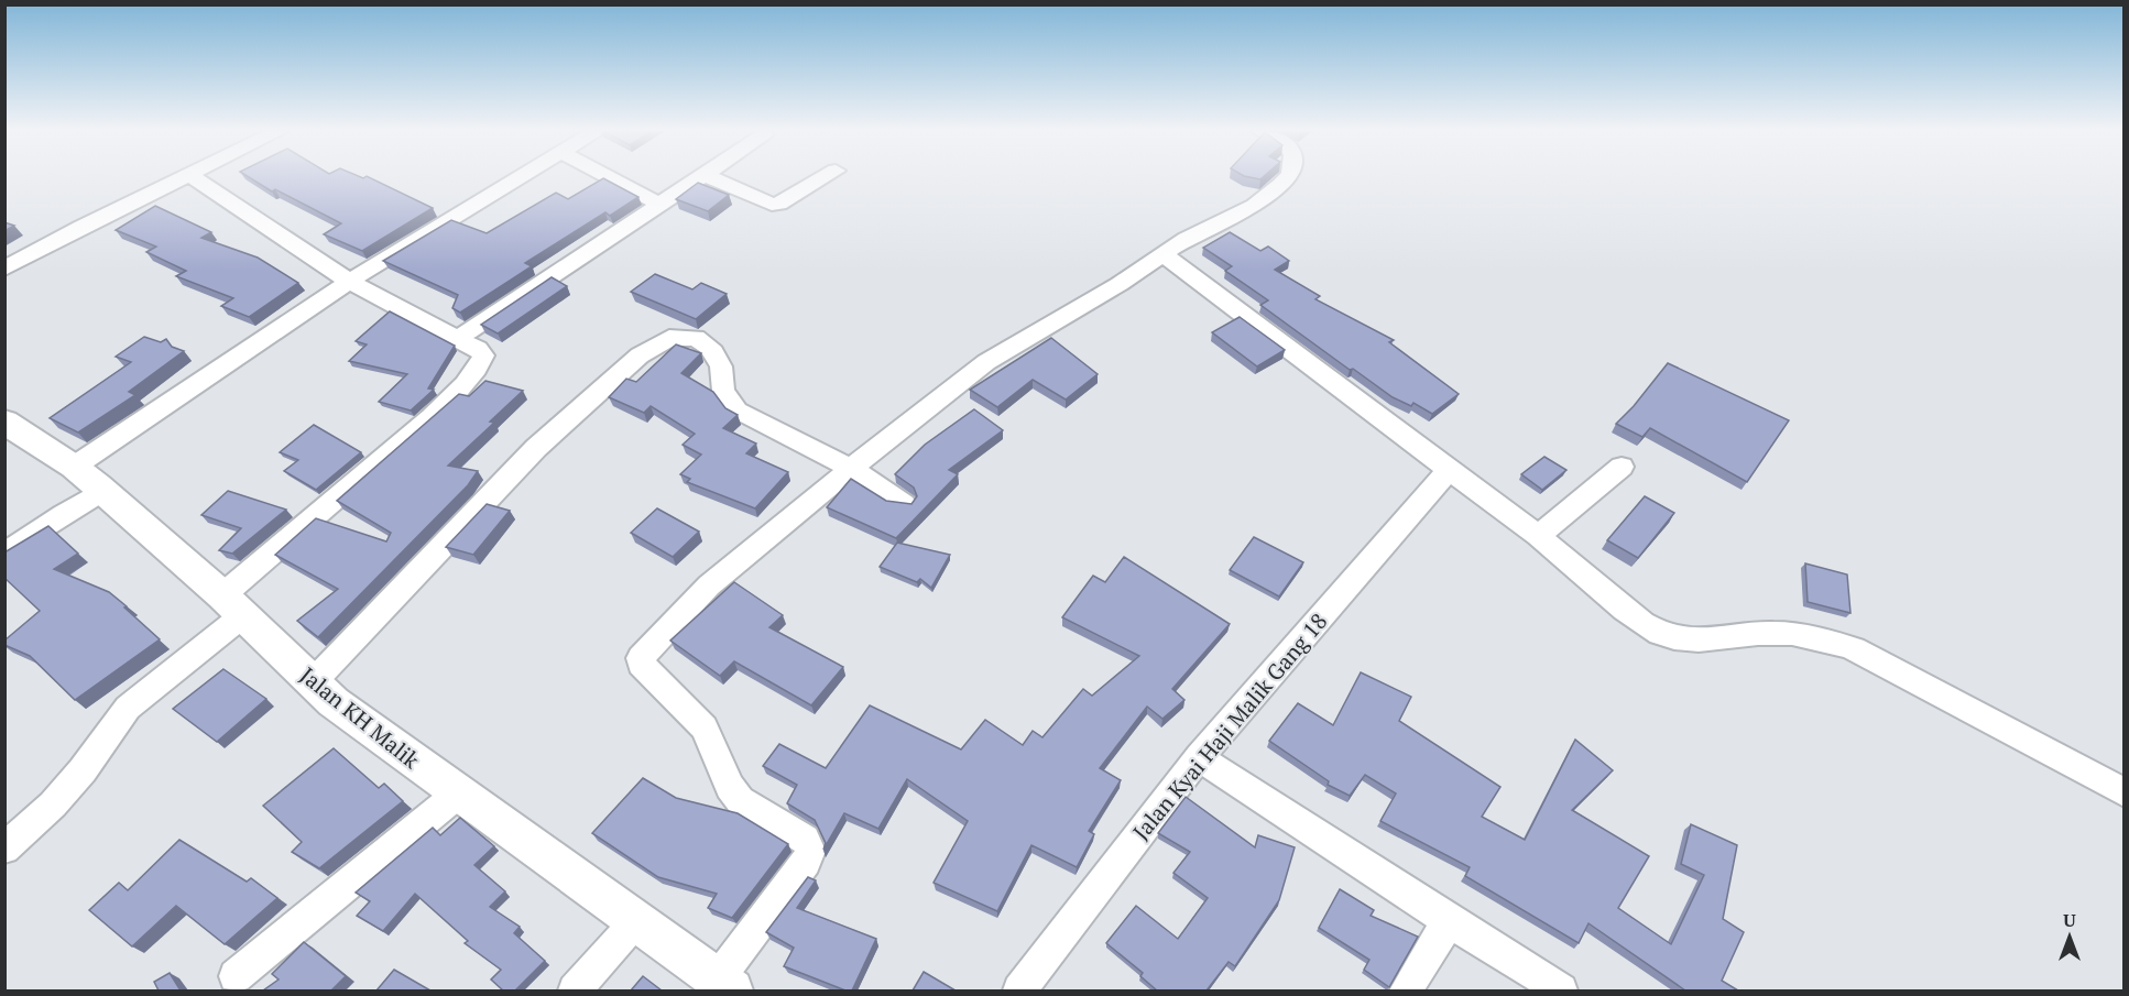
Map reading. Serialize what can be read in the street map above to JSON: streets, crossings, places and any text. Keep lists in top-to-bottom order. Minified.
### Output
{"streets":{"street":["Jalan KH Malik","Jalan Kyai Haji Malik Gang 18"]},"north":"top"}
